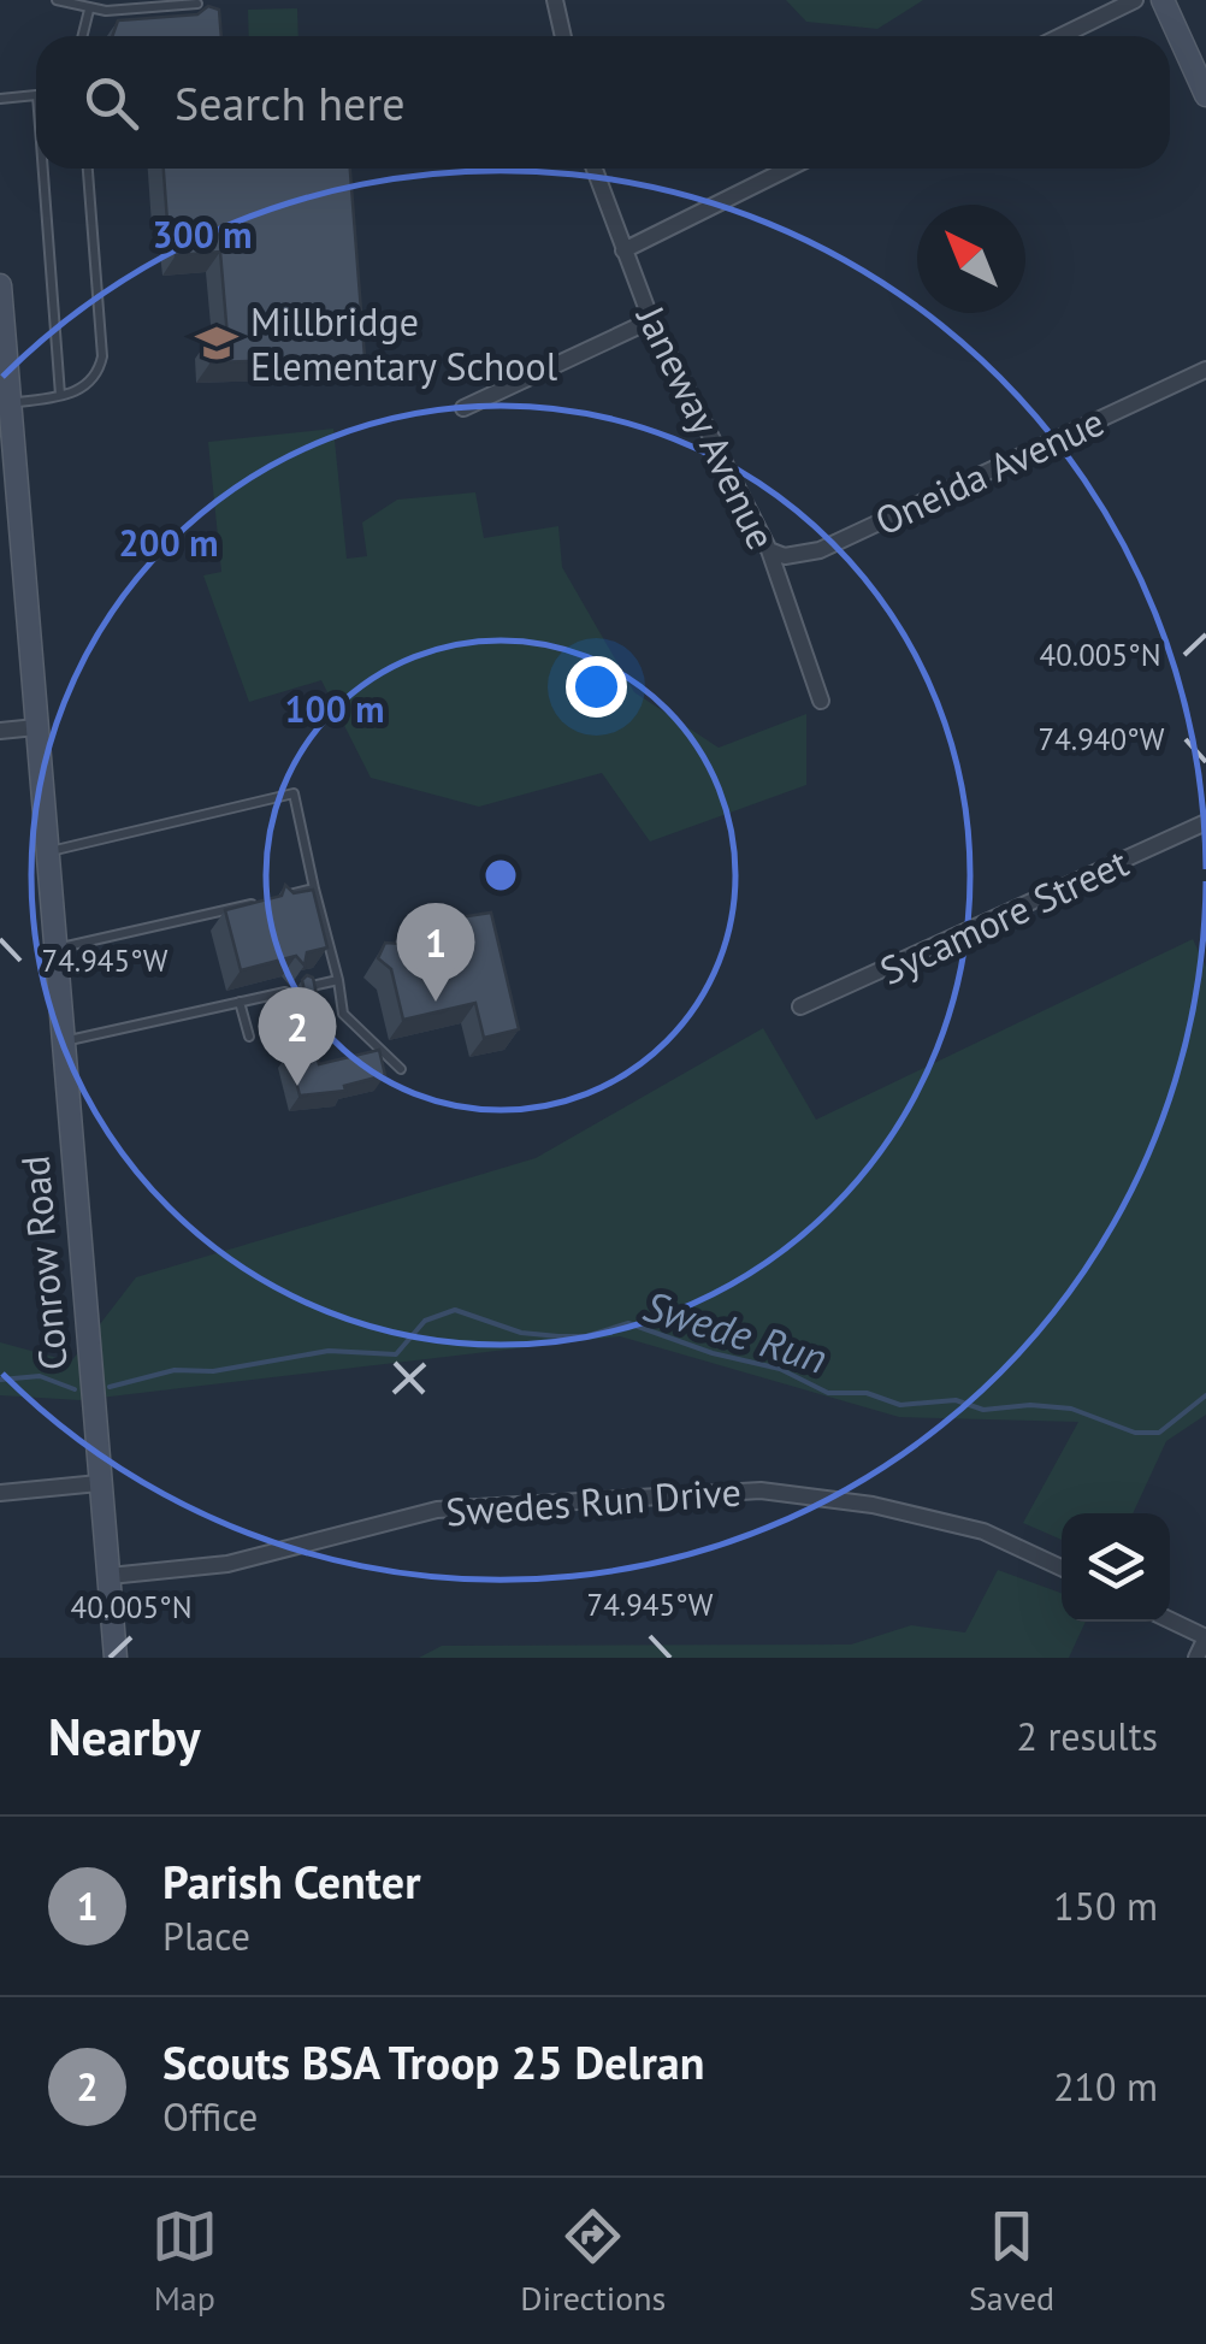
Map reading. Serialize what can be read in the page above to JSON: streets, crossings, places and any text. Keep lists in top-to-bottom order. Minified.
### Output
{"streets":{"street":["Janeway Avenue","Oneida Avenue","Sycamore Street","Conrow Road","Swedes Run Drive"]},"crossings":[["Janeway Avenue","Oneida Avenue"],["Conrow Road","Swedes Run Drive"]],"water":["Swede Run"],"places":{"school or university":["Millbridge Elementary School"]},"north":"top left","page":{"search":"Search here","pins":["1","2"],"heading":["Nearby","2 results"],"list":[{"mark":"1","name":"Parish Center","note":"Place","value":"150 m"},{"mark":"2","name":"Scouts BSA Troop 25 Delran","note":"Office","value":"210 m"}],"nav":["Map","Directions","Saved"]},"coordinates":["40.005°N","74.940°W","74.945°W"],"rings":["300 m","200 m","100 m"]}
